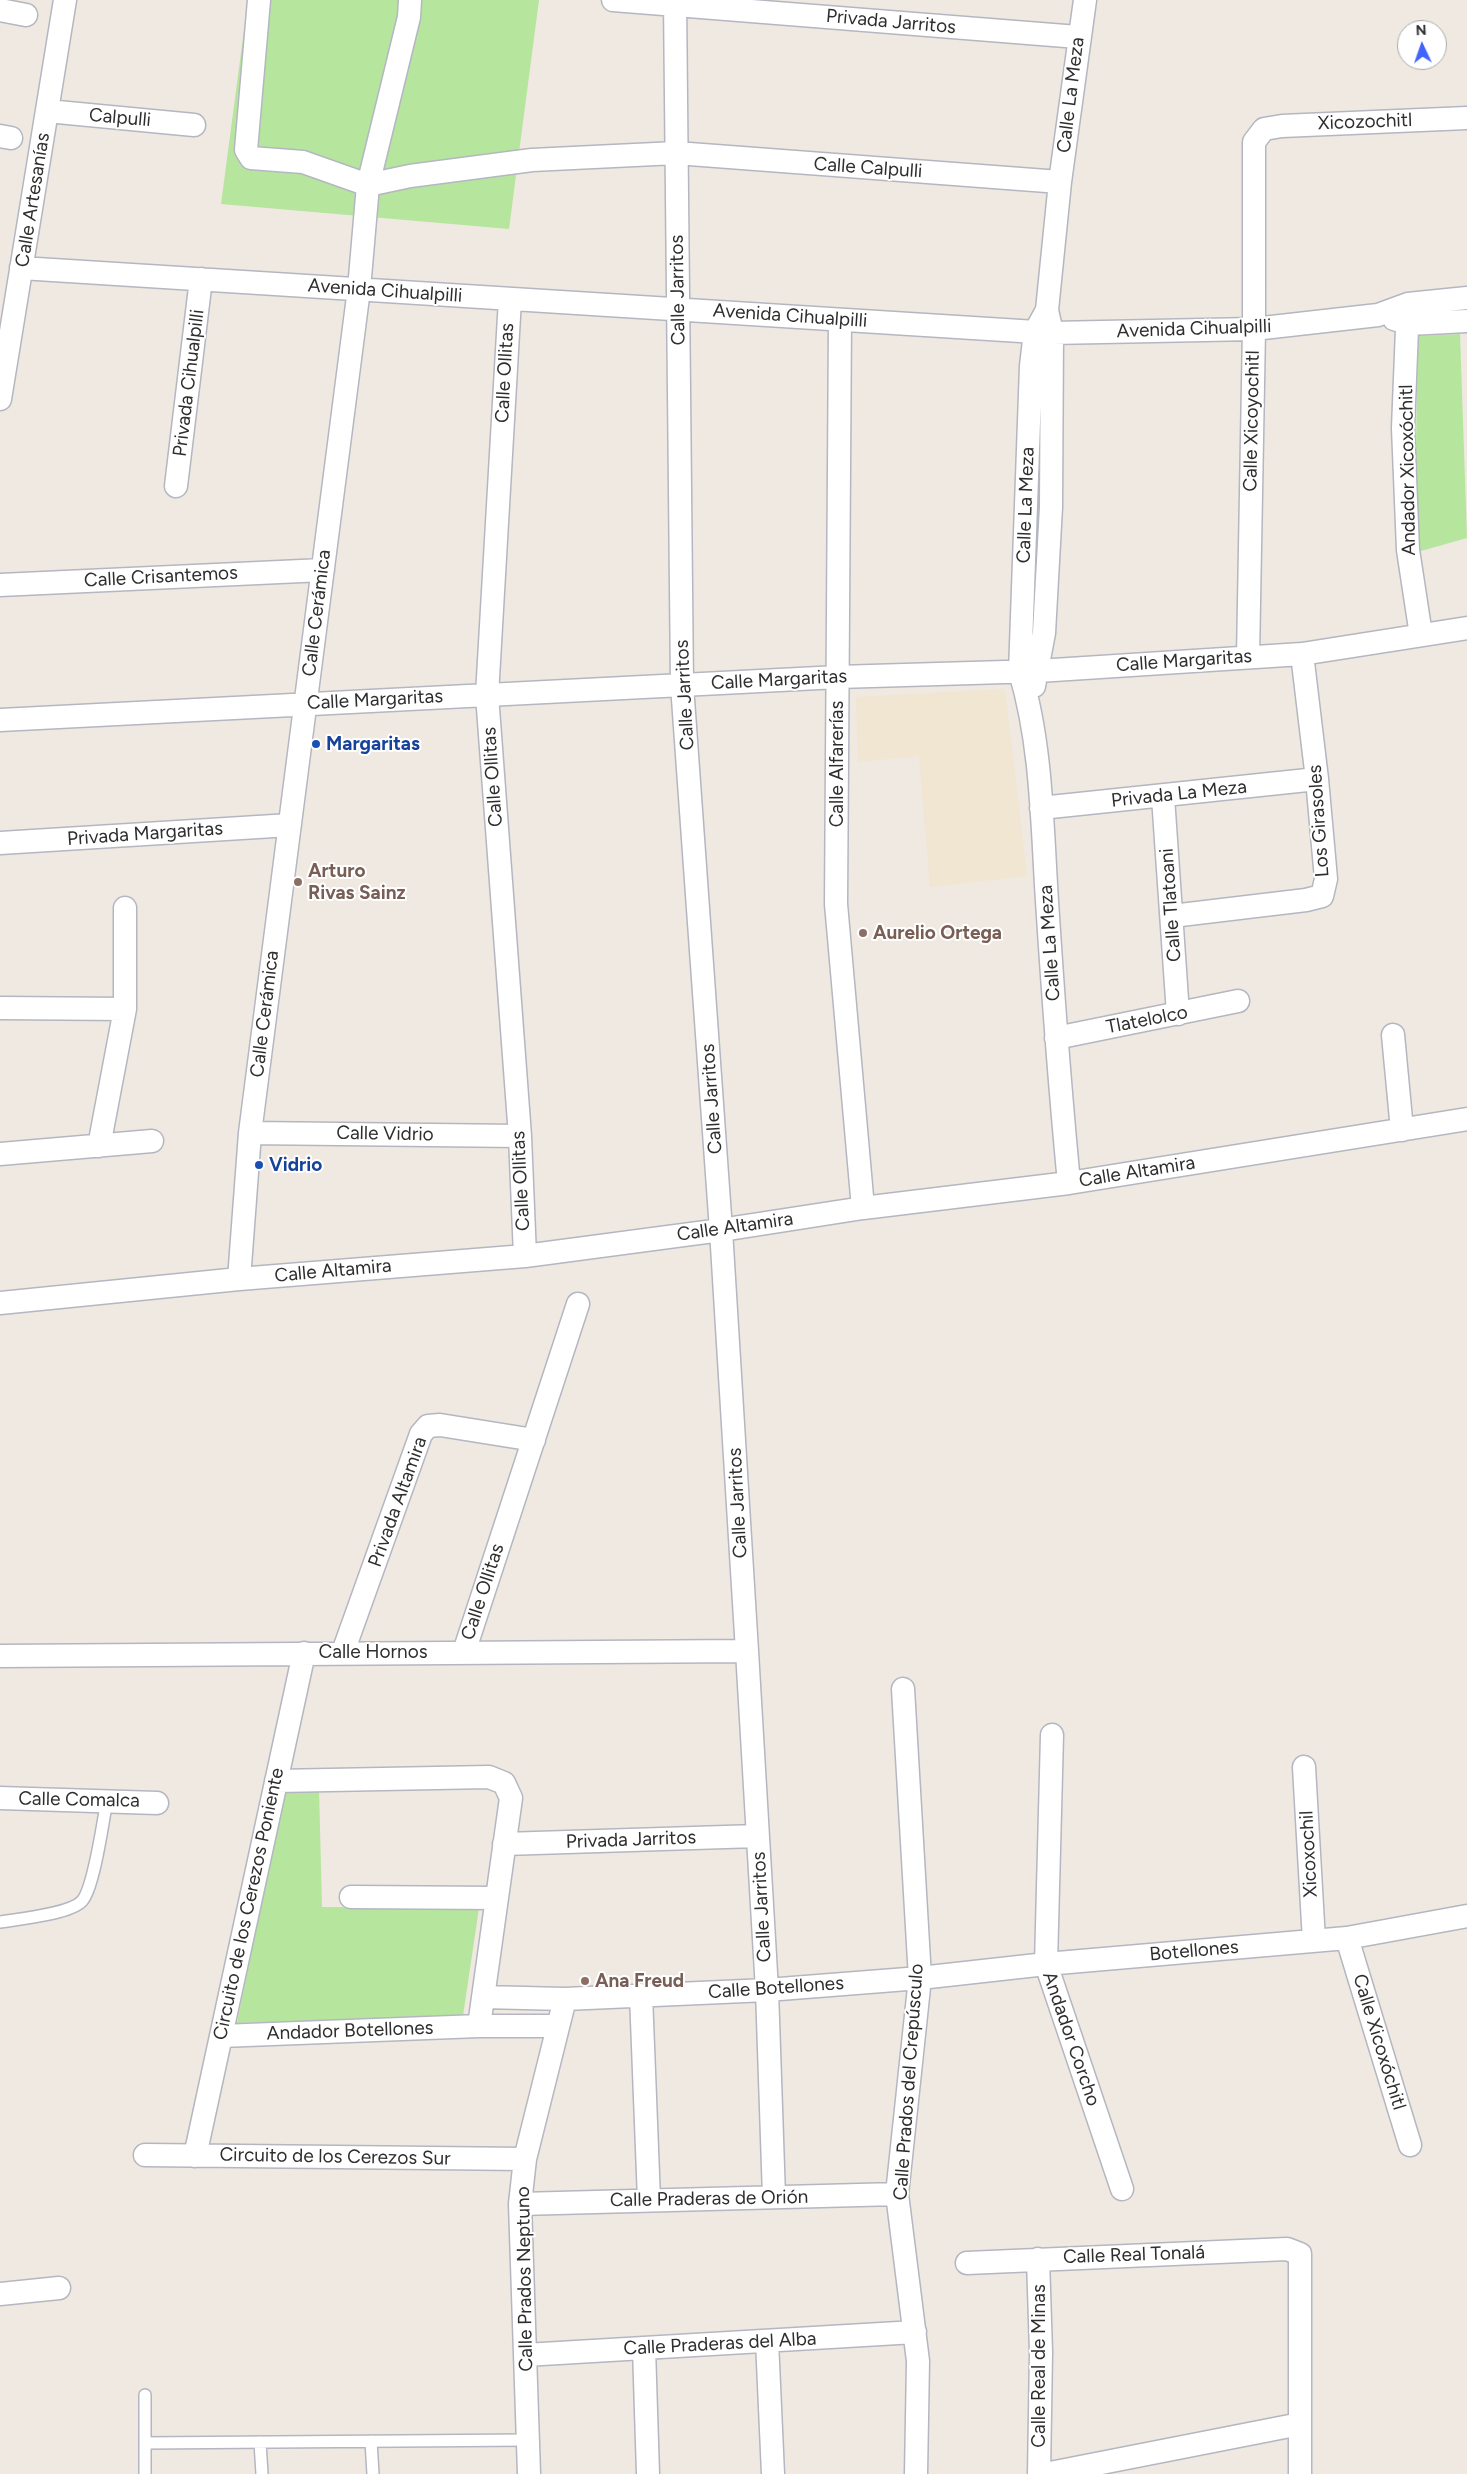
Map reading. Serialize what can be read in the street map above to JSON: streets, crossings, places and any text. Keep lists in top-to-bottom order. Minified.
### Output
{"streets":{"street":["Privada Jarritos","Calle La Meza","Calpulli","Xicozochitl","Calle Calpulli","Calle Artesanías","Calle Jarritos","Avenida Cihualpilli","Calle Ollitas","Privada Cihualpilli","Calle Xicoyochitl","Andador Xicoxóchitl","Calle Crisantemos","Calle Cerámica","Calle Margaritas","Calle Alfarerías","Privada La Meza","Los Girasoles","Privada Margaritas","Calle Tlatoani","Tlatelolco","Calle Vidrio","Calle Altamira","Privada Altamira","Calle Hornos","Calle Comalca","Xicoxochil","Circuito de los Cerezos Poniente","Botellones","Calle Botellones","Andador Botellones","Andador Corcho","Calle Xicoxóchitl","Calle Prados del Crepúsculo","Circuito de los Cerezos Sur","Calle Praderas de Orión","Calle Real Tonalá","Calle Prados Neptuno","Calle Praderas del Alba","Calle Real de Minas"]},"crossings":[["Privada Jarritos","Calle La Meza"],["Privada Jarritos","Calle Jarritos"],["Calle La Meza","Calle Calpulli"],["Calle La Meza","Avenida Cihualpilli"],["Calle La Meza","Calle Margaritas"],["Calle La Meza","Privada La Meza"],["Calle La Meza","Tlatelolco"],["Calle La Meza","Calle Altamira"],["Calpulli","Calle Artesanías"],["Xicozochitl","Calle Xicoyochitl"],["Calle Calpulli","Calle Jarritos"],["Calle Calpulli","Calle Cerámica"],["Calle Artesanías","Avenida Cihualpilli"],["Calle Jarritos","Avenida Cihualpilli"],["Calle Jarritos","Calle Margaritas"],["Calle Jarritos","Calle Altamira"],["Calle Jarritos","Calle Hornos"],["Calle Jarritos","Calle Botellones"],["Calle Jarritos","Calle Praderas de Orión"],["Avenida Cihualpilli","Calle Ollitas"],["Avenida Cihualpilli","Privada Cihualpilli"],["Avenida Cihualpilli","Calle Xicoyochitl"],["Avenida Cihualpilli","Andador Xicoxóchitl"],["Avenida Cihualpilli","Calle Cerámica"],["Avenida Cihualpilli","Calle Alfarerías"],["Calle Ollitas","Calle Margaritas"],["Calle Ollitas","Calle Vidrio"],["Calle Ollitas","Calle Altamira"],["Calle Ollitas","Privada Altamira"],["Calle Ollitas","Calle Hornos"],["Calle Xicoyochitl","Calle Margaritas"],["Andador Xicoxóchitl","Calle Margaritas"],["Calle Crisantemos","Calle Cerámica"],["Calle Cerámica","Calle Margaritas"],["Calle Cerámica","Privada Margaritas"],["Calle Cerámica","Calle Vidrio"],["Calle Cerámica","Calle Altamira"],["Calle Margaritas","Calle Alfarerías"],["Calle Margaritas","Los Girasoles"],["Calle Alfarerías","Calle Altamira"],["Privada La Meza","Los Girasoles"],["Privada La Meza","Calle Tlatoani"],["Los Girasoles","Calle Tlatoani"],["Calle Tlatoani","Tlatelolco"],["Privada Altamira","Calle Hornos"],["Calle Hornos","Circuito de los Cerezos Poniente"],["Xicoxochil","Botellones"],["Circuito de los Cerezos Poniente","Andador Botellones"],["Circuito de los Cerezos Poniente","Circuito de los Cerezos Sur"],["Botellones","Calle Botellones"],["Botellones","Andador Corcho"],["Botellones","Calle Xicoxóchitl"],["Botellones","Calle Prados del Crepúsculo"],["Calle Botellones","Calle Prados del Crepúsculo"],["Calle Botellones","Calle Prados Neptuno"],["Calle Prados del Crepúsculo","Calle Praderas de Orión"],["Calle Prados del Crepúsculo","Calle Praderas del Alba"],["Circuito de los Cerezos Sur","Calle Prados Neptuno"],["Calle Praderas de Orión","Calle Prados Neptuno"],["Calle Real Tonalá","Calle Real de Minas"],["Calle Prados Neptuno","Calle Praderas del Alba"]],"places":["Margaritas","Arturo Rivas Sainz","Aurelio Ortega","Vidrio","Ana Freud"],"north":"top"}
